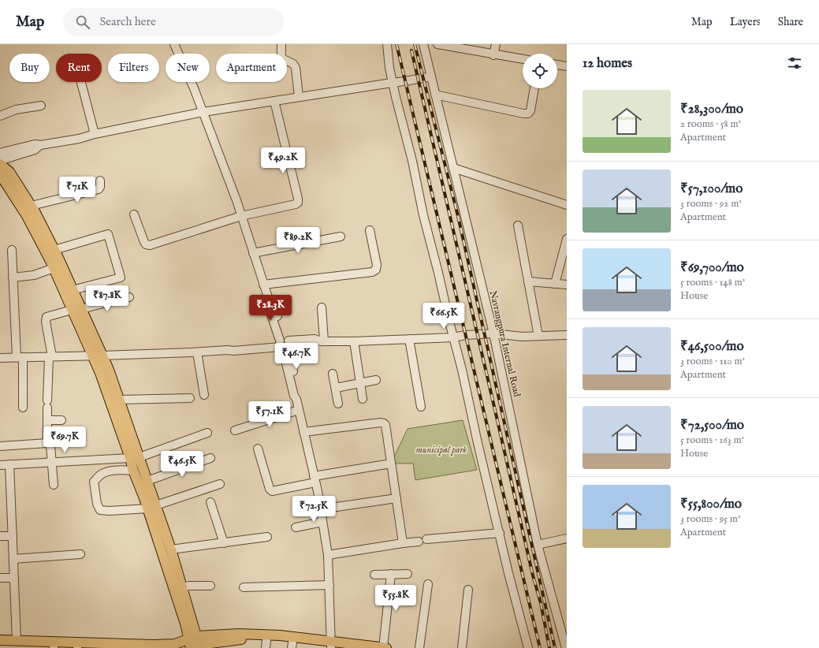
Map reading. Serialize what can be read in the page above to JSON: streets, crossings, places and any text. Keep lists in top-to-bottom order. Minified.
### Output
{"streets":{"street":["Navrangpura Internal Road"]},"parks":["municipal park"],"page":{"header":"Map","search":"Search here","nav":["Map","Layers","Share"],"heading":"12 homes","chip":["Buy","Rent","Filters","New","Apartment"],"list":[{"name":"₹28,300/mo","note":"2 rooms · 58 m² · Apartment"},{"name":"₹57,100/mo","note":"3 rooms · 92 m² · Apartment"},{"name":"₹69,700/mo","note":"5 rooms · 148 m² · House"},{"name":"₹46,500/mo","note":"3 rooms · 110 m² · Apartment"},{"name":"₹72,500/mo","note":"5 rooms · 163 m² · House"},{"name":"₹55,800/mo","note":"3 rooms · 95 m² · Apartment"}],"price":["₹49.2K","₹71K","₹89.2K","₹87.8K","₹28.3K","₹66.5K","₹46.7K","₹57.1K","₹69.7K","₹46.5K","₹72.5K","₹55.8K"]}}
